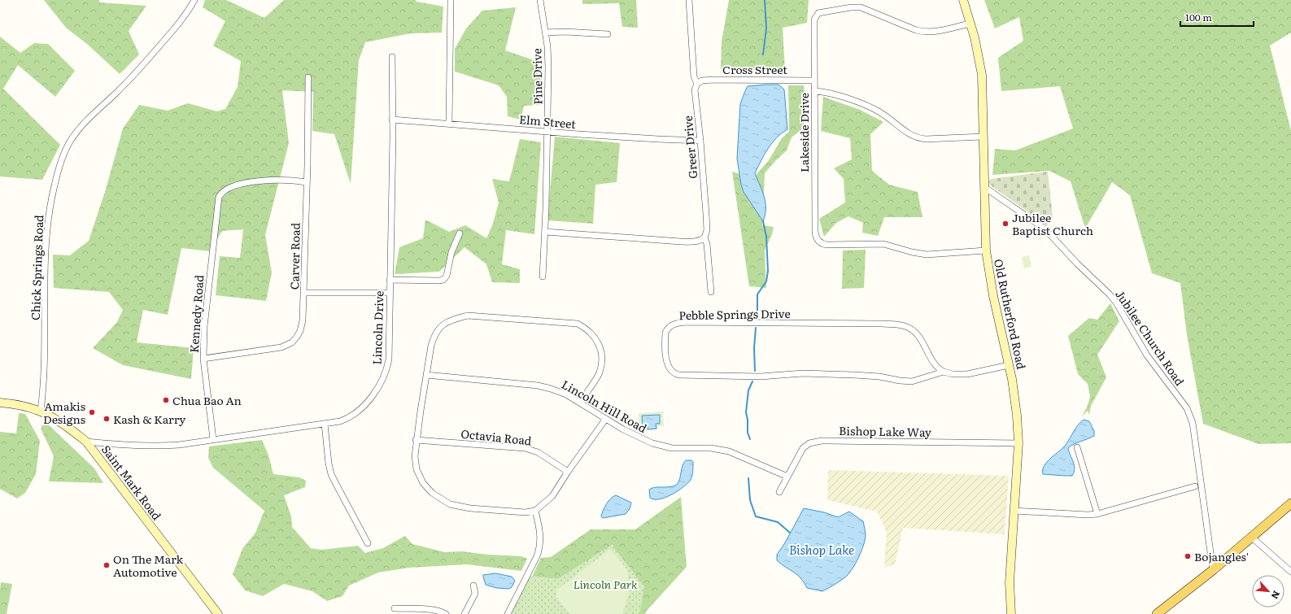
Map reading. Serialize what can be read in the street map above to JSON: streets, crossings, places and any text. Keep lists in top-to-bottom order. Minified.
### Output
{"streets":{"street":["Cross Street","Pine Drive","Elm Street","Lakeside Drive","Greer Drive","Carver Road","Chick Springs Road","Kennedy Road","Pebble Springs Drive","Old Rutherford Road","Lincoln Drive","Jubilee Church Road","Lincoln Hill Road","Bishop Lake Way","Octavia Road","Saint Mark Road"]},"crossings":[["Cross Street","Lakeside Drive"],["Cross Street","Greer Drive"],["Pine Drive","Elm Street"],["Elm Street","Greer Drive"],["Elm Street","Lincoln Drive"],["Lakeside Drive","Old Rutherford Road"],["Carver Road","Kennedy Road"],["Chick Springs Road","Saint Mark Road"],["Kennedy Road","Lincoln Drive"],["Pebble Springs Drive","Old Rutherford Road"],["Old Rutherford Road","Jubilee Church Road"],["Old Rutherford Road","Bishop Lake Way"],["Lincoln Drive","Saint Mark Road"],["Lincoln Hill Road","Bishop Lake Way"]],"water":["Bishop Lake"],"parks":["Lincoln Park"],"places":["Jubilee Baptist Church","Chua Bao An","Amakis Designs","Kash & Karry","Bojangles'","On The Mark Automotive"],"scale_bar":"100 m","north":"bottom right"}
